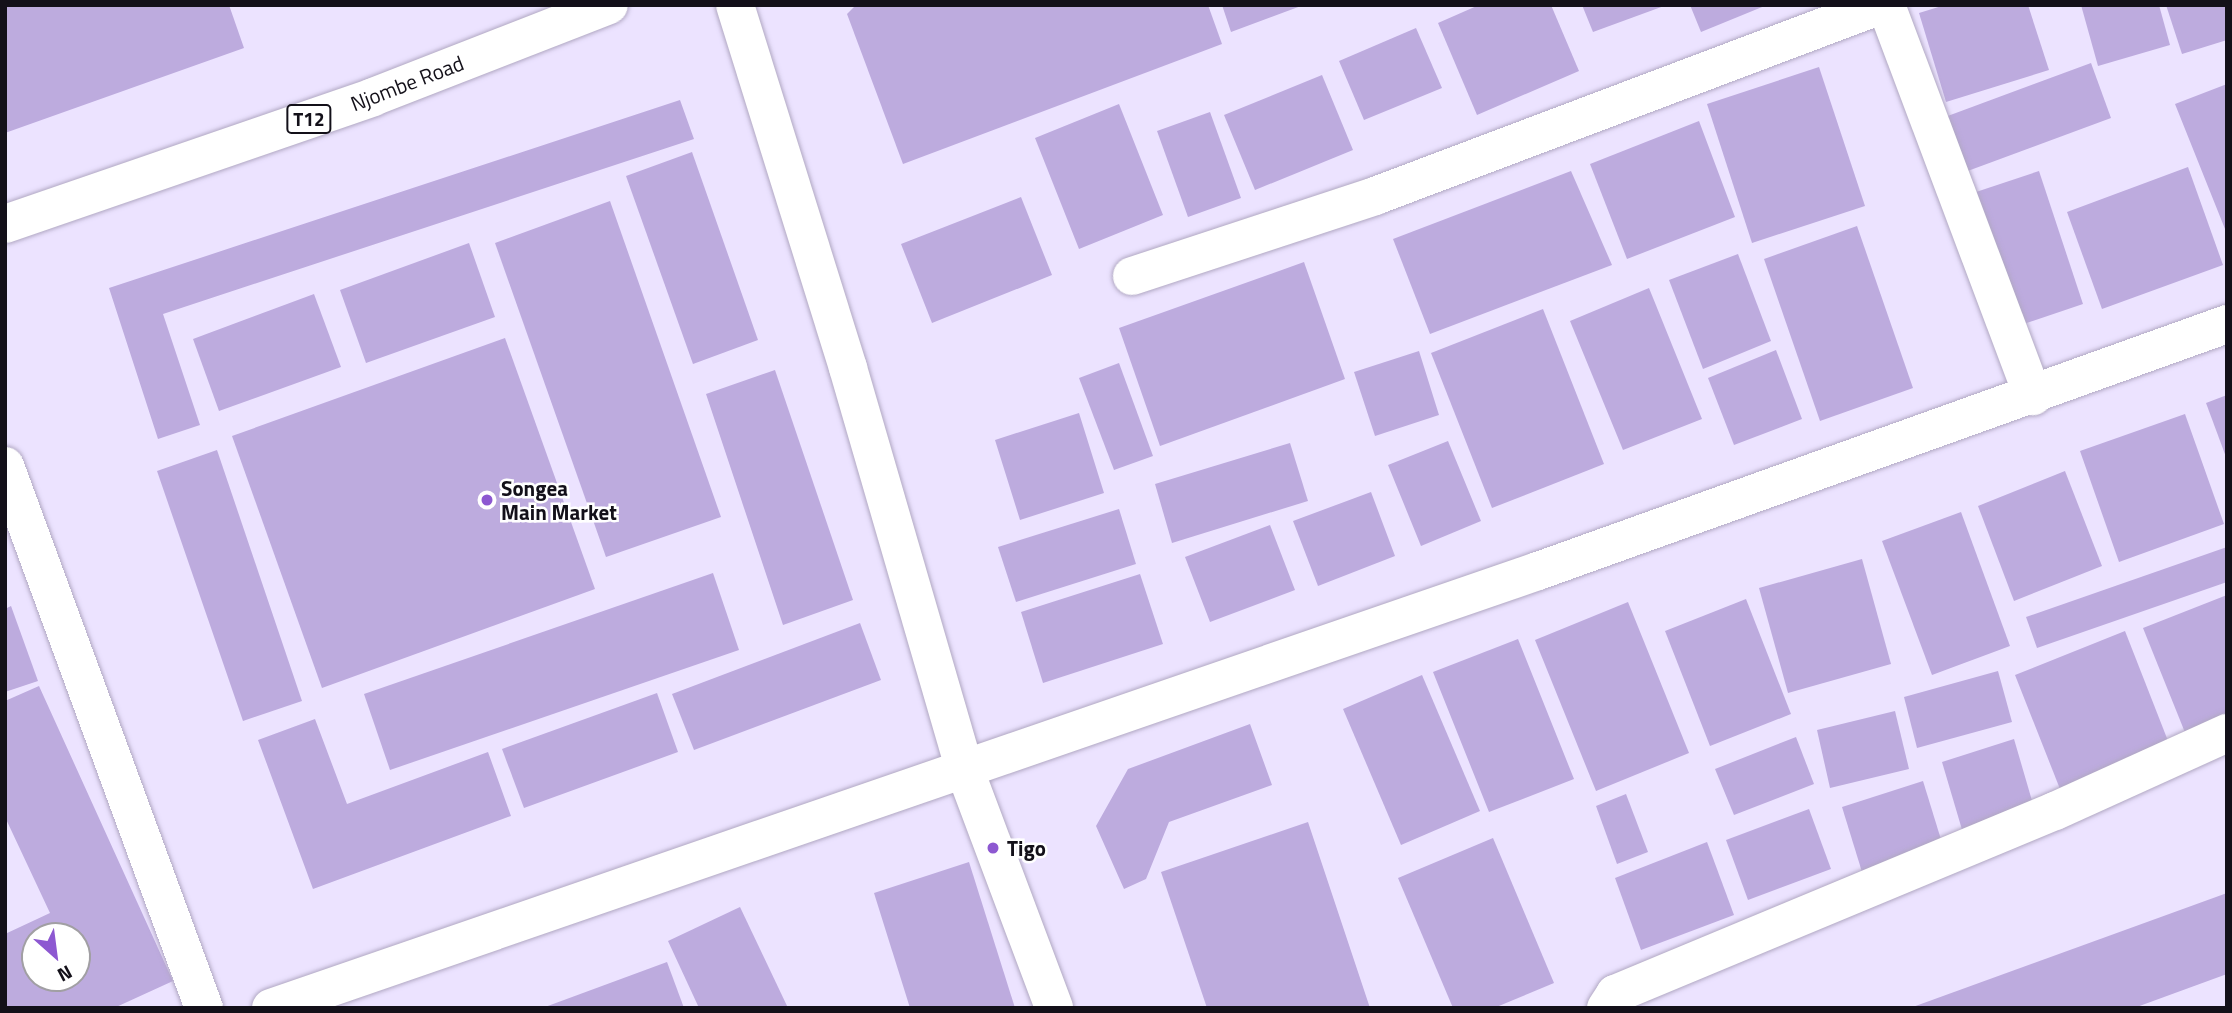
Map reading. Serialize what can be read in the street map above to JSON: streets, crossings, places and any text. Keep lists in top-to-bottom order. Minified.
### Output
{"streets":{"main road":["Njombe Road","T12"]},"places":["Songea Main Market","Tigo"],"north":"bottom right"}
